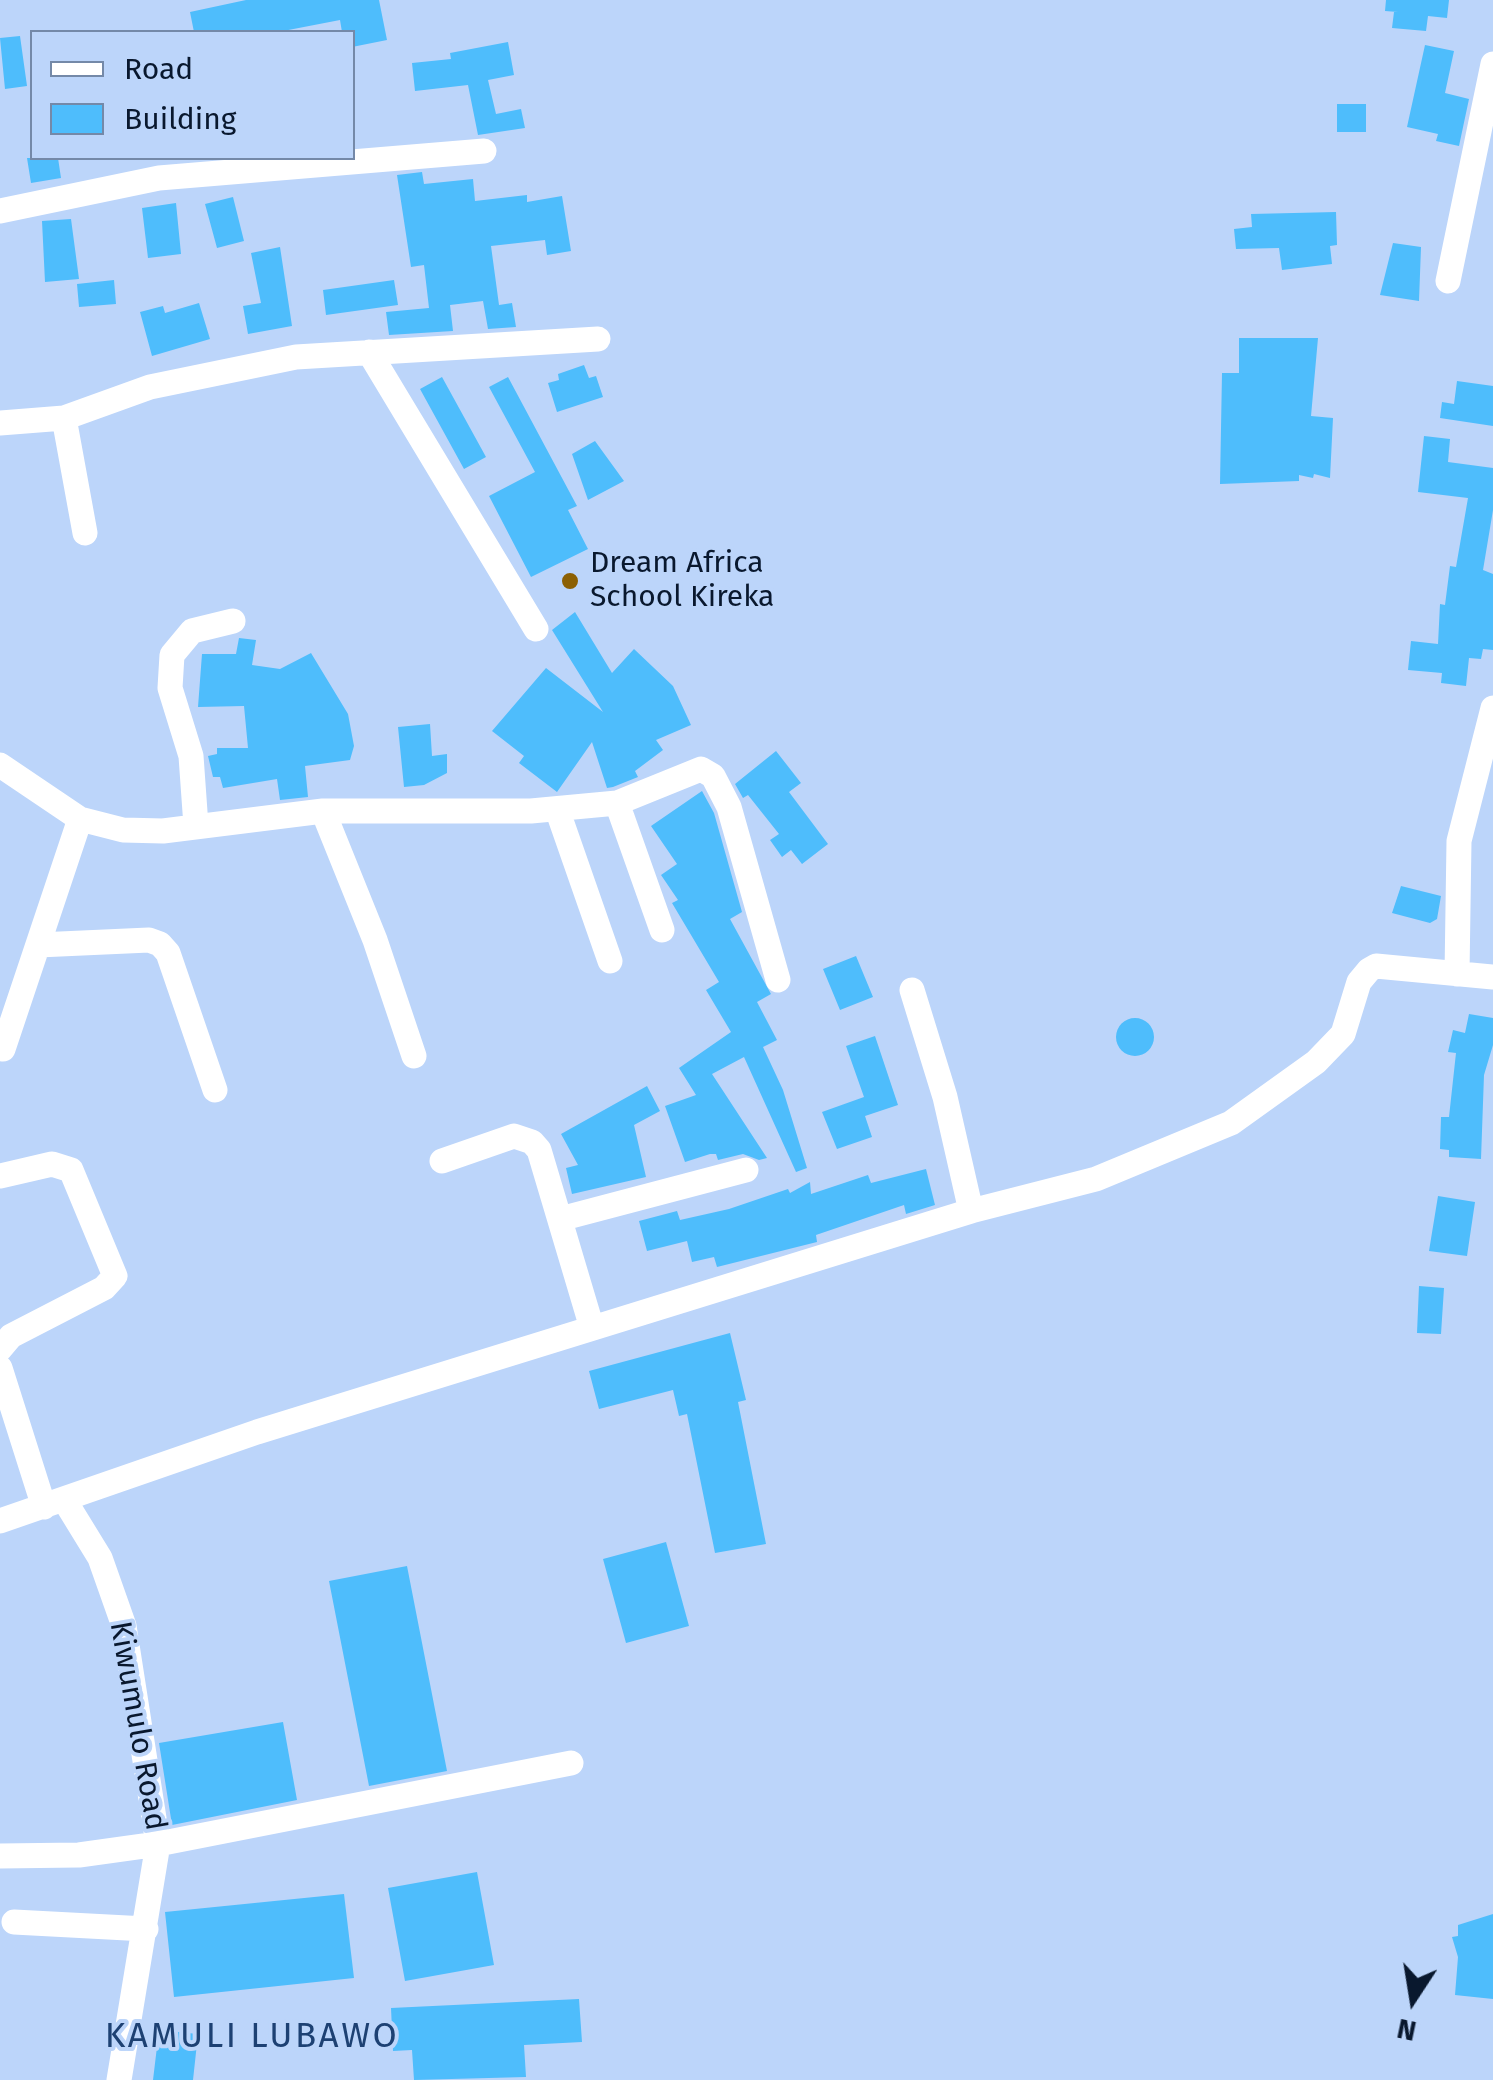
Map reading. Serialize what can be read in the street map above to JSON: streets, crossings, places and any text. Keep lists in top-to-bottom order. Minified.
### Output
{"streets":{"street":["Kiwumulo Road"]},"districts":["KAMULI LUBAWO"],"places":["Dream Africa School Kireka"],"legend":["Road","Building"],"north":"bottom"}
